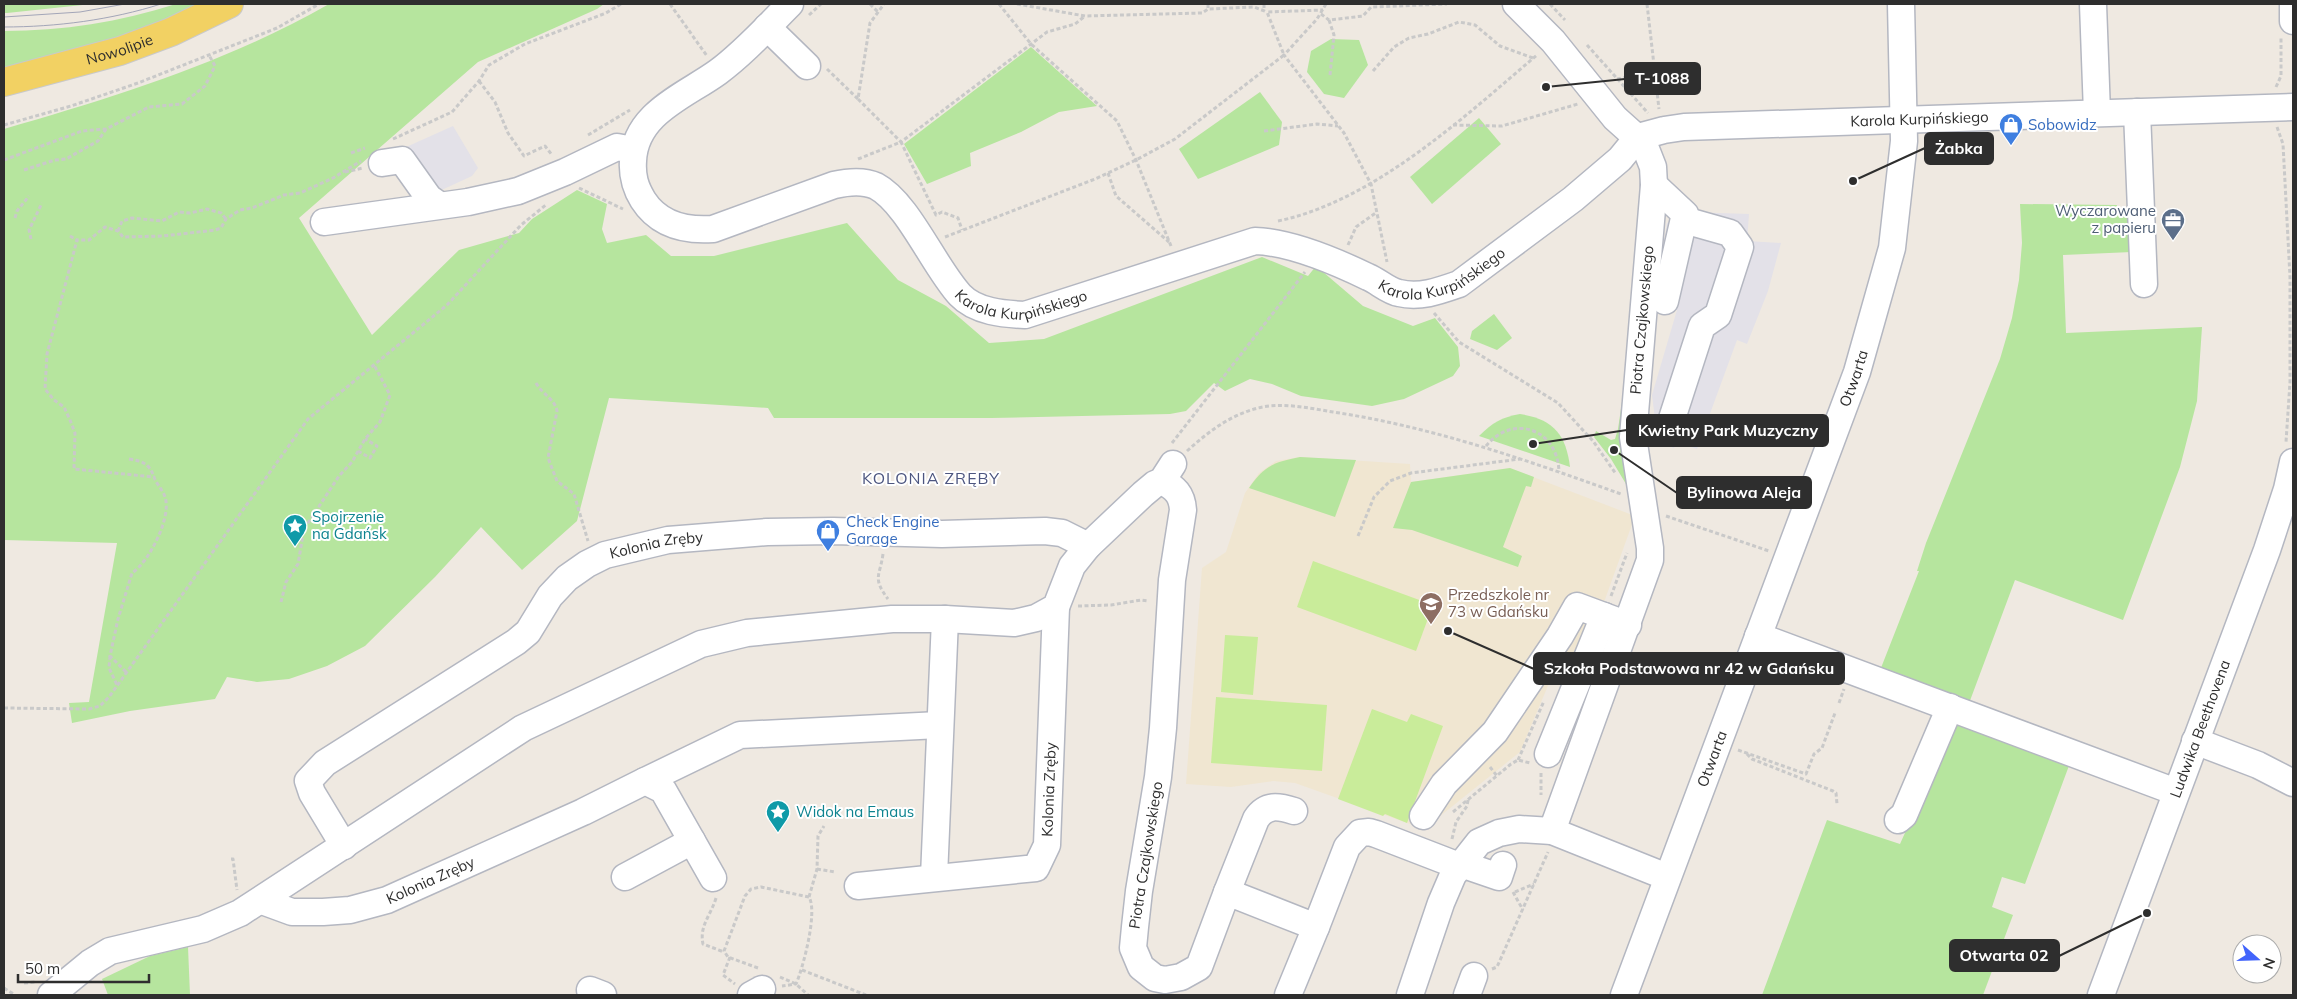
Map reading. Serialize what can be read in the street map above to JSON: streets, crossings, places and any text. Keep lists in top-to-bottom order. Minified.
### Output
{"streets":{"main road":["Nowolipie"],"street":["Karola Kurpińskiego","Piotra Czajkowskiego","Otwarta","Kolonia Zręby","Ludwika Beethovena"]},"crossings":[["Karola Kurpińskiego","Piotra Czajkowskiego"],["Karola Kurpińskiego","Otwarta"]],"districts":["KOLONIA ZRĘBY"],"places":{"other":["T-1088","Żabka","Kwietny Park Muzyczny","Bylinowa Aleja","Szkoła Podstawowa nr 42 w Gdańsku","Otwarta 02"],"shop":["Sobowidz","Check Engine Garage"],"office":["Wyczarowane z papieru"],"place":["Spojrzenie na Gdańsk","Widok na Emaus"],"school or university":["Przedszkole nr 73 w Gdańsku"]},"scale_bar":"50 m","north":"right"}
